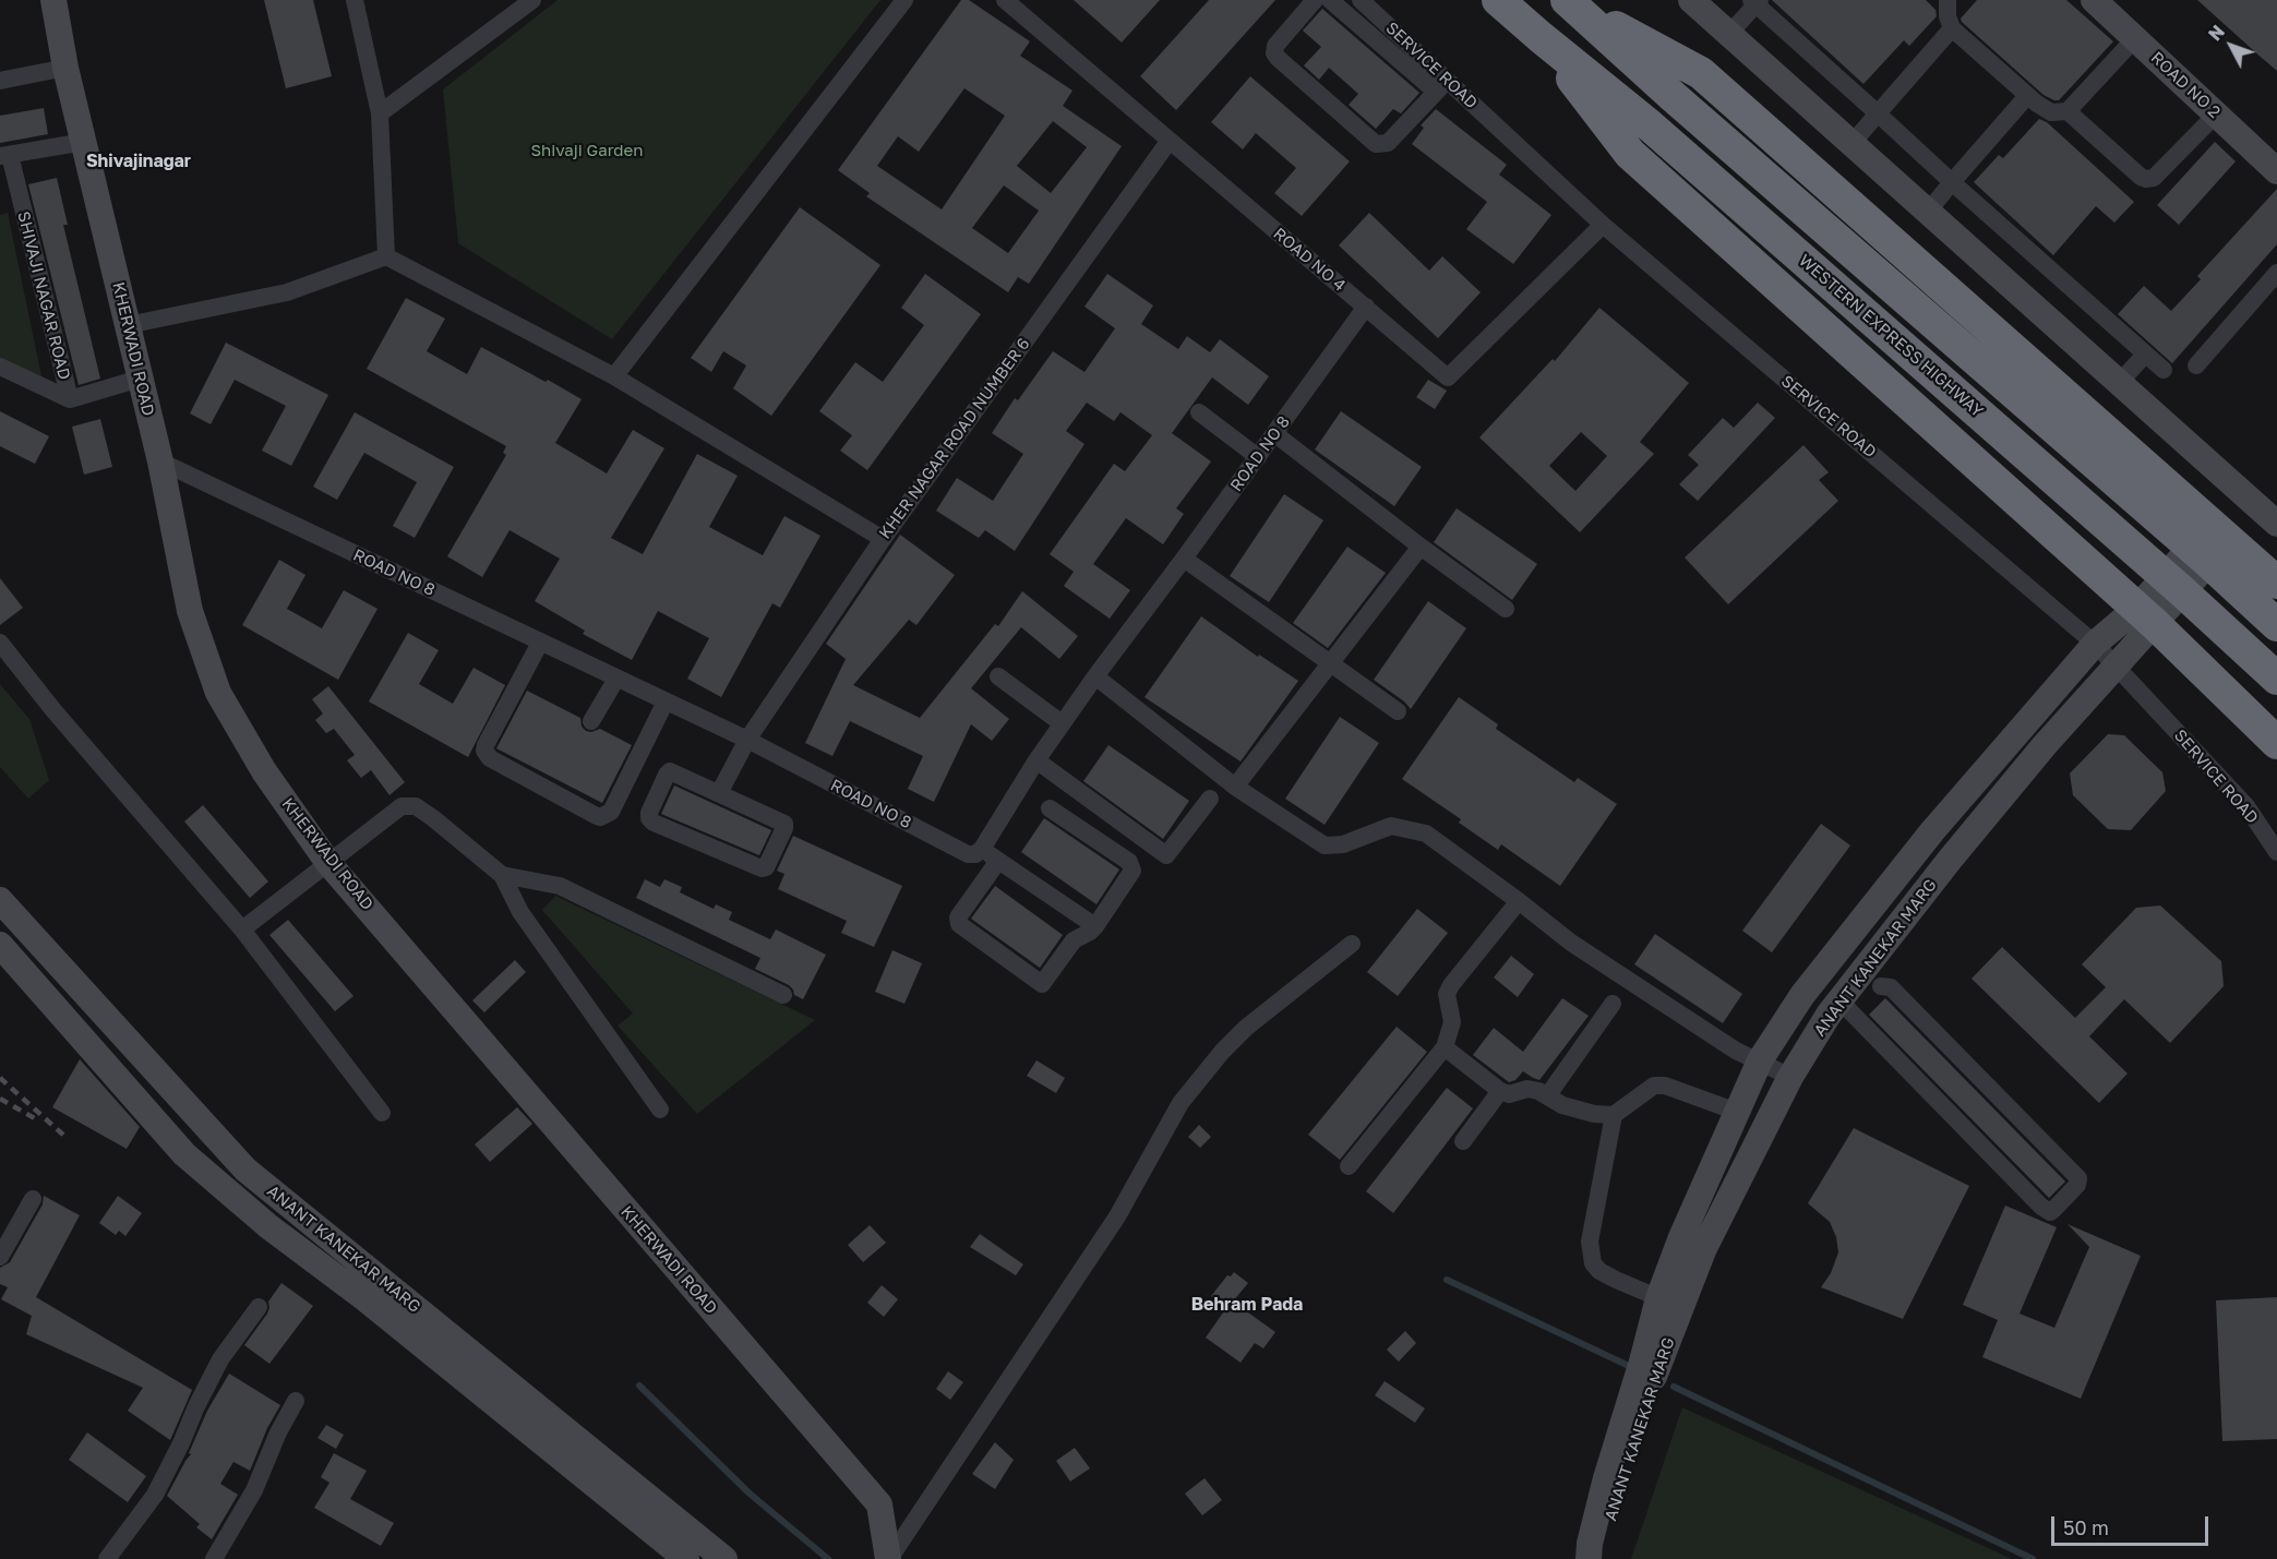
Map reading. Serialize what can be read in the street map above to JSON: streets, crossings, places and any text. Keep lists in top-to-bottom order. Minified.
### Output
{"streets":{"highway":["WESTERN EXPRESS HIGHWAY"],"street":["SERVICE ROAD","ROAD NO 2","ROAD NO 4","SHIVAJI NAGAR ROAD","KHERWADI ROAD","KHER NAGAR ROAD NUMBER 6","ROAD NO 8","ANANT KANEKAR MARG"]},"crossings":[["SERVICE ROAD","ROAD NO 4"],["SERVICE ROAD","ANANT KANEKAR MARG"],["ROAD NO 4","KHER NAGAR ROAD NUMBER 6"],["ROAD NO 4","ROAD NO 8"],["SHIVAJI NAGAR ROAD","KHERWADI ROAD"],["KHERWADI ROAD","ROAD NO 8"],["KHER NAGAR ROAD NUMBER 6","ROAD NO 8"]],"districts":["Shivajinagar","Behram Pada"],"parks":["Shivaji Garden"],"scale_bar":"50 m","north":"top left"}
